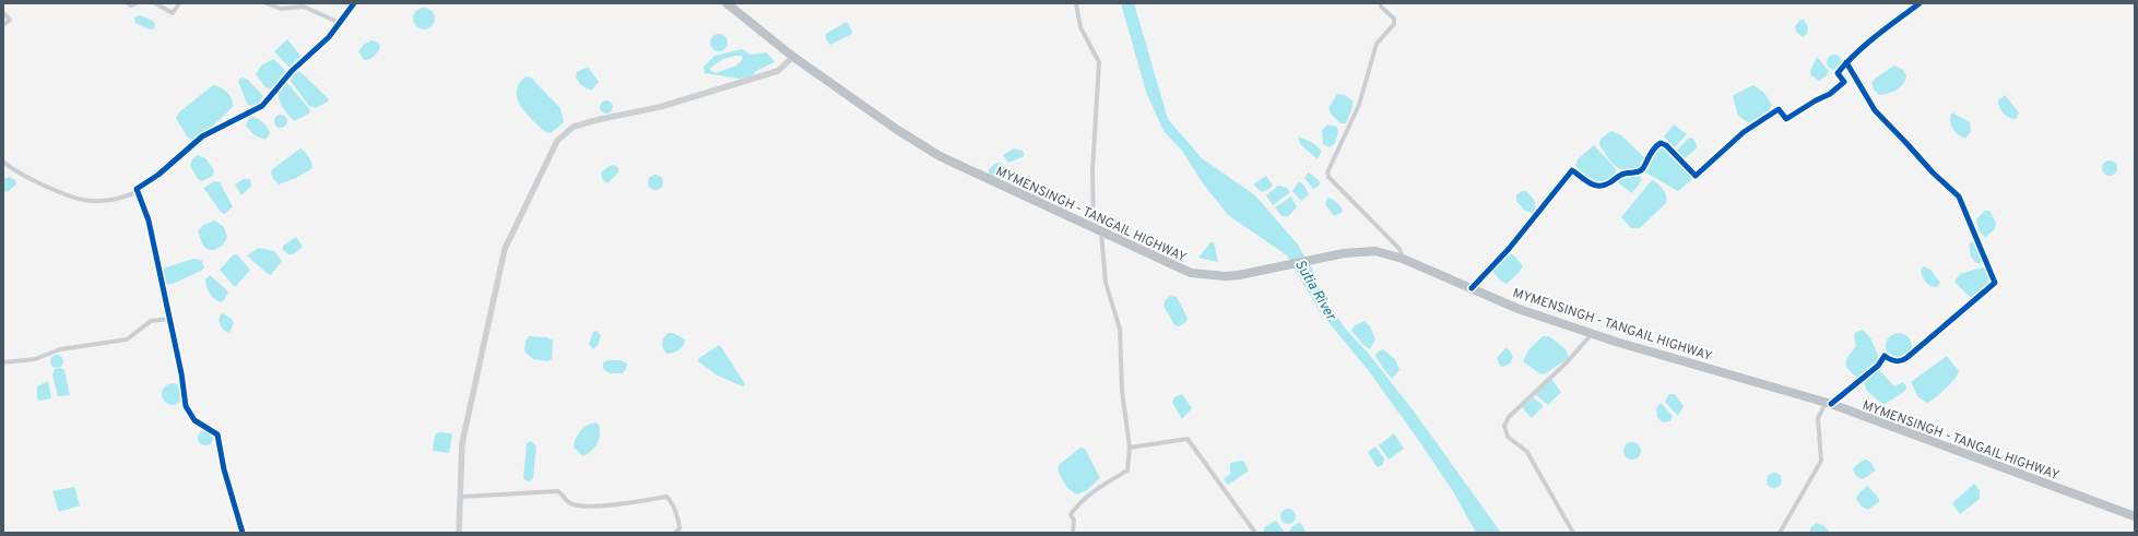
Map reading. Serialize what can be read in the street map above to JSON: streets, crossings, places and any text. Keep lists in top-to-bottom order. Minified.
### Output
{"streets":{"highway":["MYMENSINGH - TANGAIL HIGHWAY"]},"water":["Sutia River"]}
